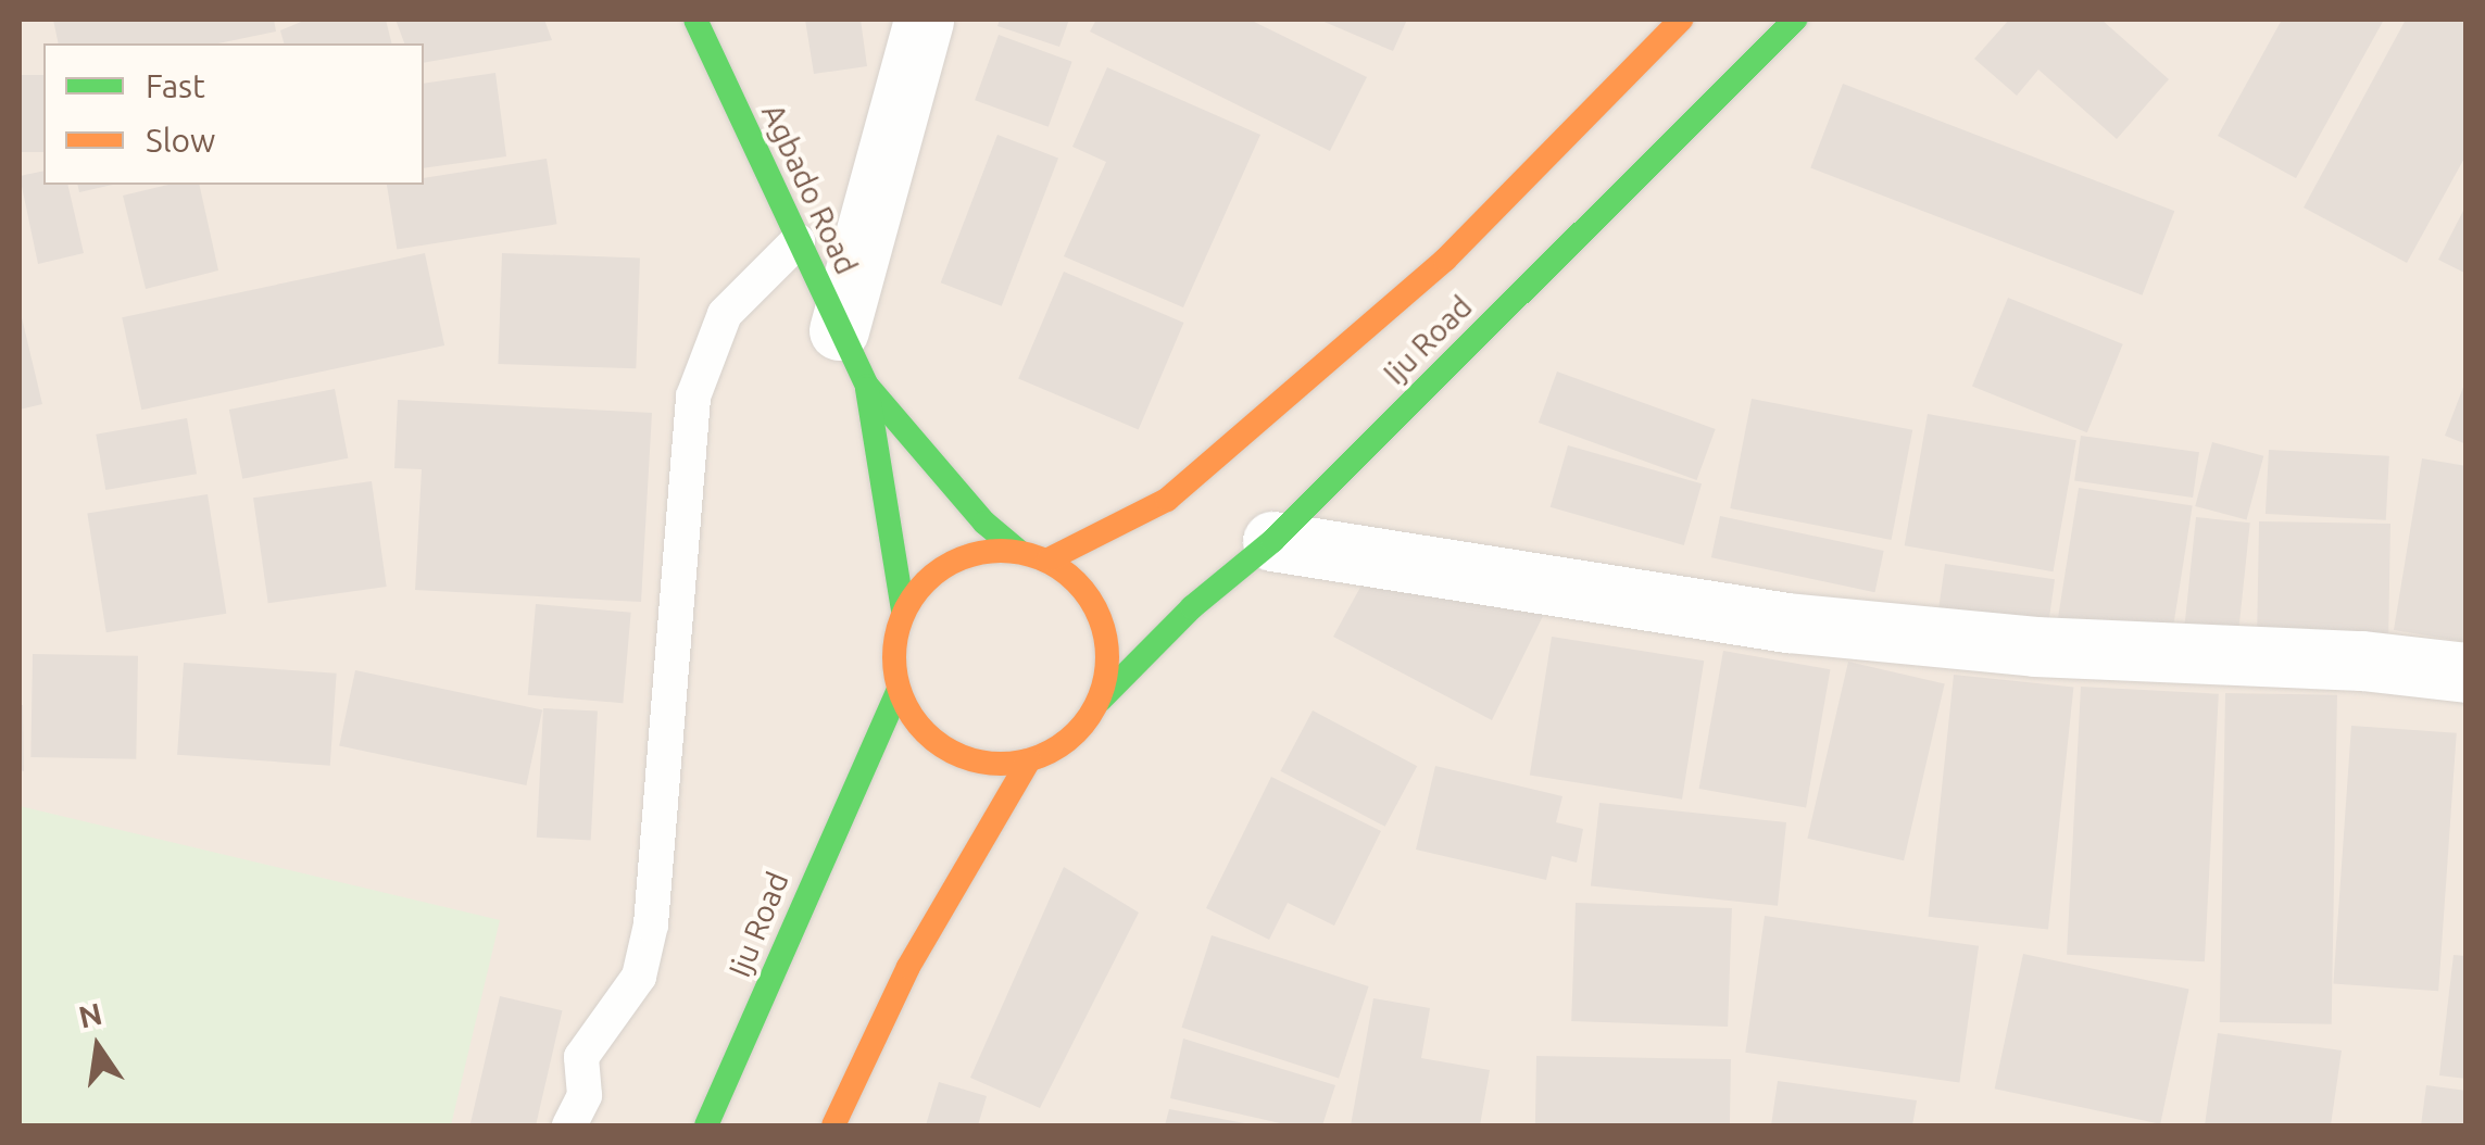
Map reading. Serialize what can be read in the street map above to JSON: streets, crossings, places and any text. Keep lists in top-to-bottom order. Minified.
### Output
{"streets":{"main road":["Agbado Road","Iju Road"]},"crossings":[["Agbado Road","Iju Road"]],"legend":["Fast","Slow"],"north":"top"}
